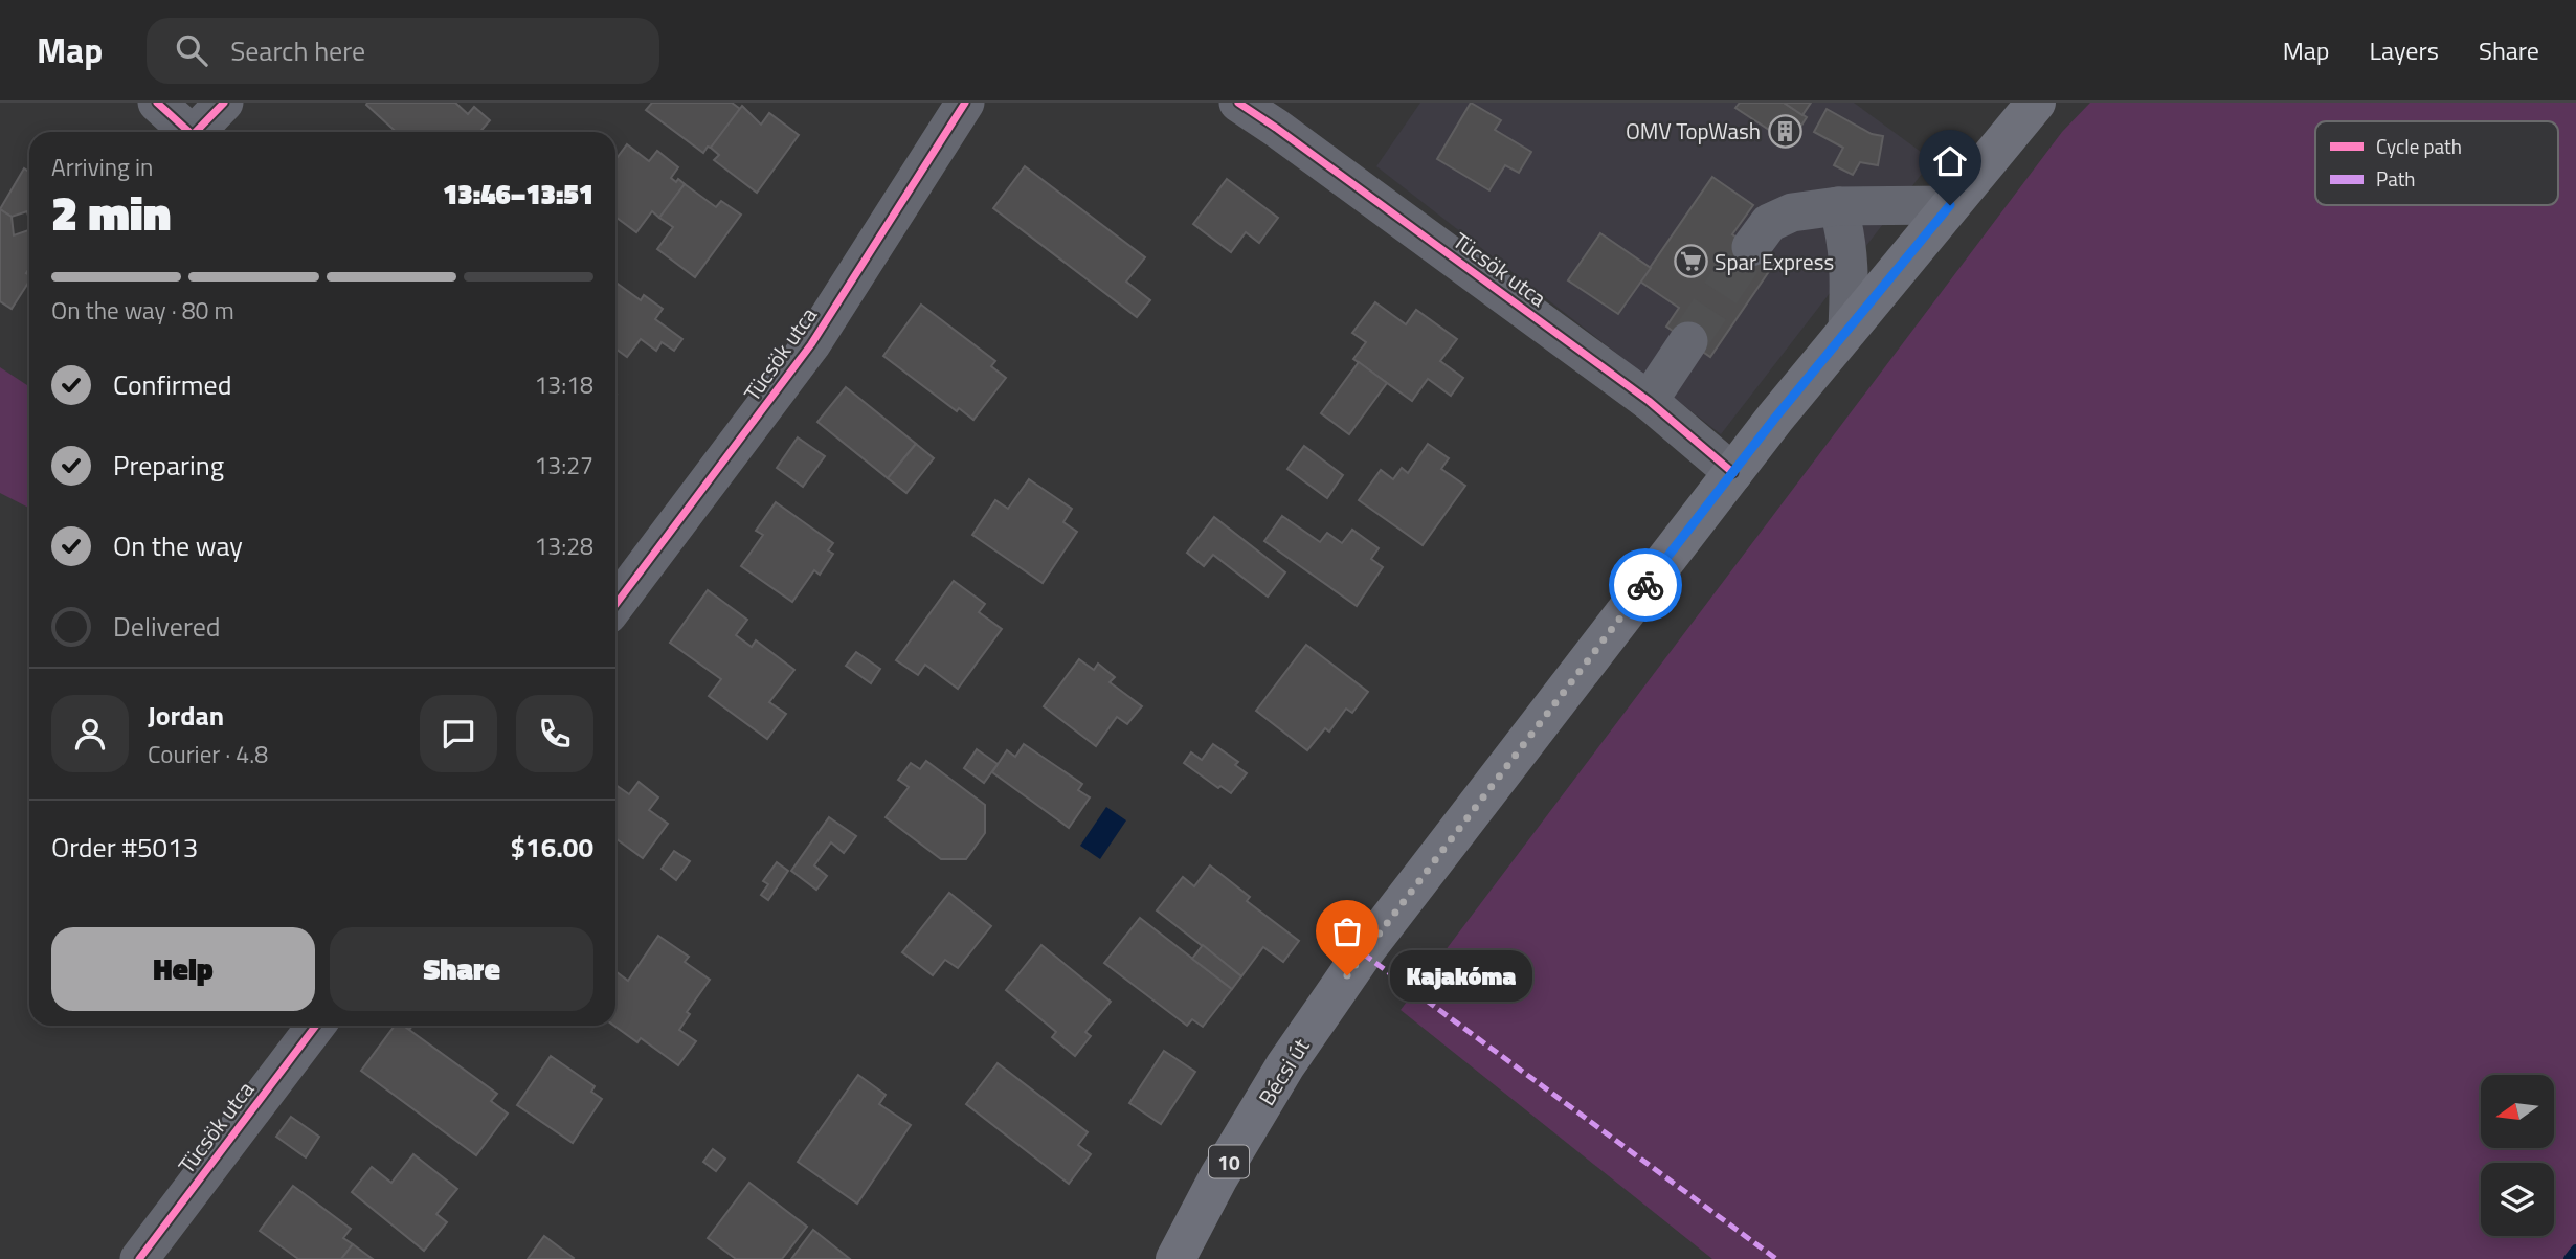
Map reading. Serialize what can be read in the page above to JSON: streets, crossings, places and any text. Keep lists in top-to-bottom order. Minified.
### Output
{"streets":{"main road":["Bécsi út","10"],"street":["Tücsök utca"]},"crossings":[["Tücsök utca","Bécsi út"]],"places":{"building":["OMV TopWash"],"supermarket":["Spar Express"],"other":["Kajakóma"]},"legend":["Cycle path","Path"],"north":"left","page":{"header":"Map","search":"Search here","nav":["Map","Layers","Share"],"heading":["2 min","Arriving in","13:46–13:51"],"panel":["Jordan","Courier · 4.8","Order #5013","$16.00"],"bar":"On the way · 80 m","list":[["Confirmed","13:18"],["Preparing","13:27"],["On the way","13:28"],"Delivered"],"buttons":["Help","Share"],"bubble":"Kajakóma"}}
